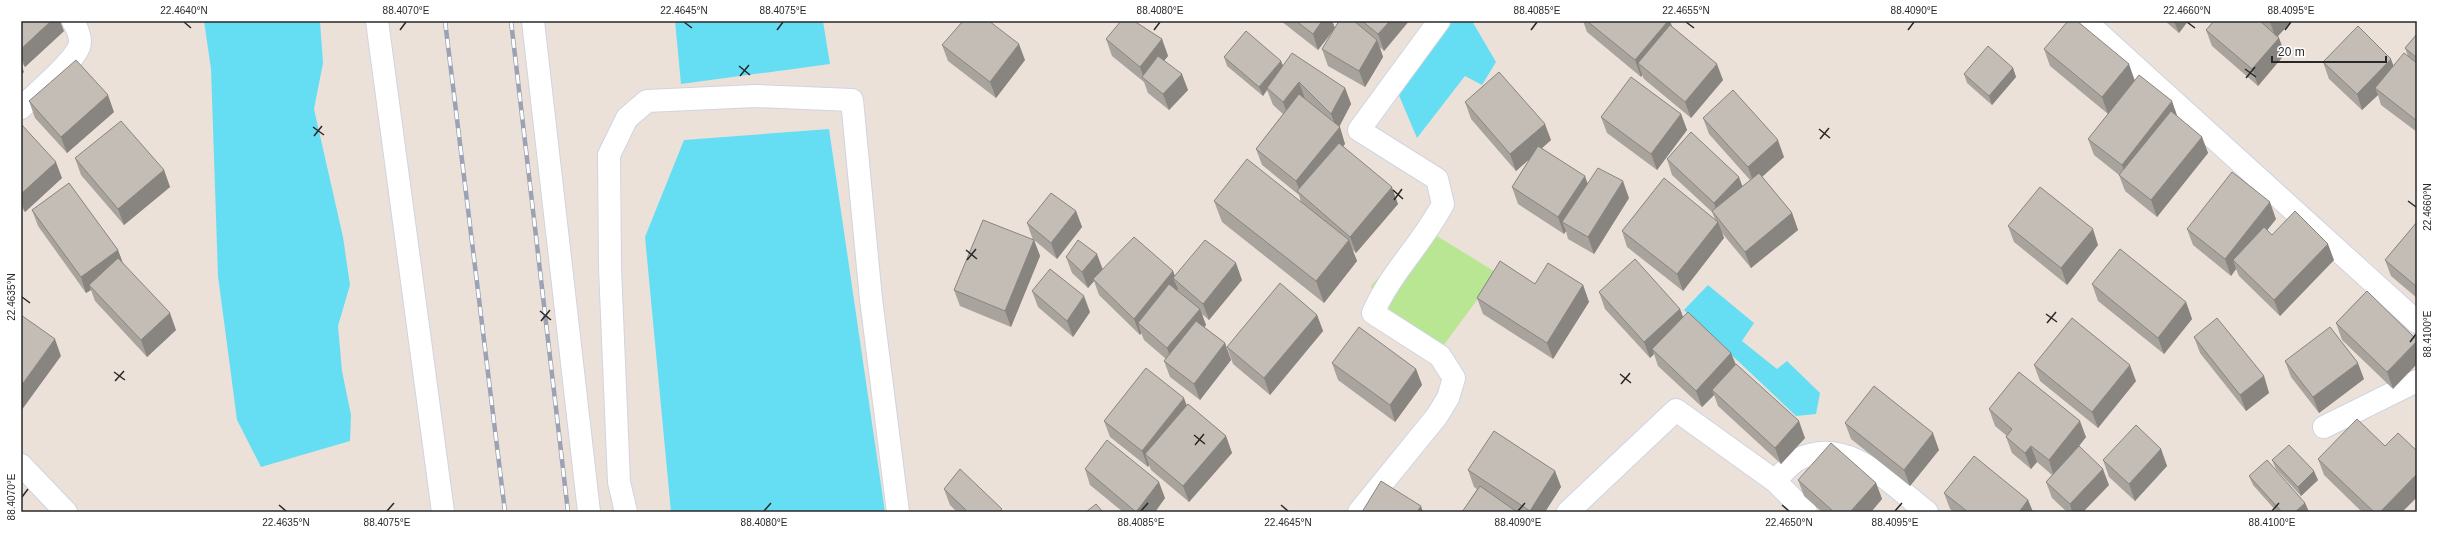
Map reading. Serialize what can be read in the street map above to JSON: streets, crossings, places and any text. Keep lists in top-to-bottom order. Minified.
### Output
{"scale_bar":"20 m","coordinates":["22.4640°N","88.4070°E","22.4645°N","88.4075°E","88.4080°E","88.4085°E","22.4655°N","88.4090°E","22.4660°N","88.4095°E","22.4635°N","88.4100°E","22.4650°N"]}
